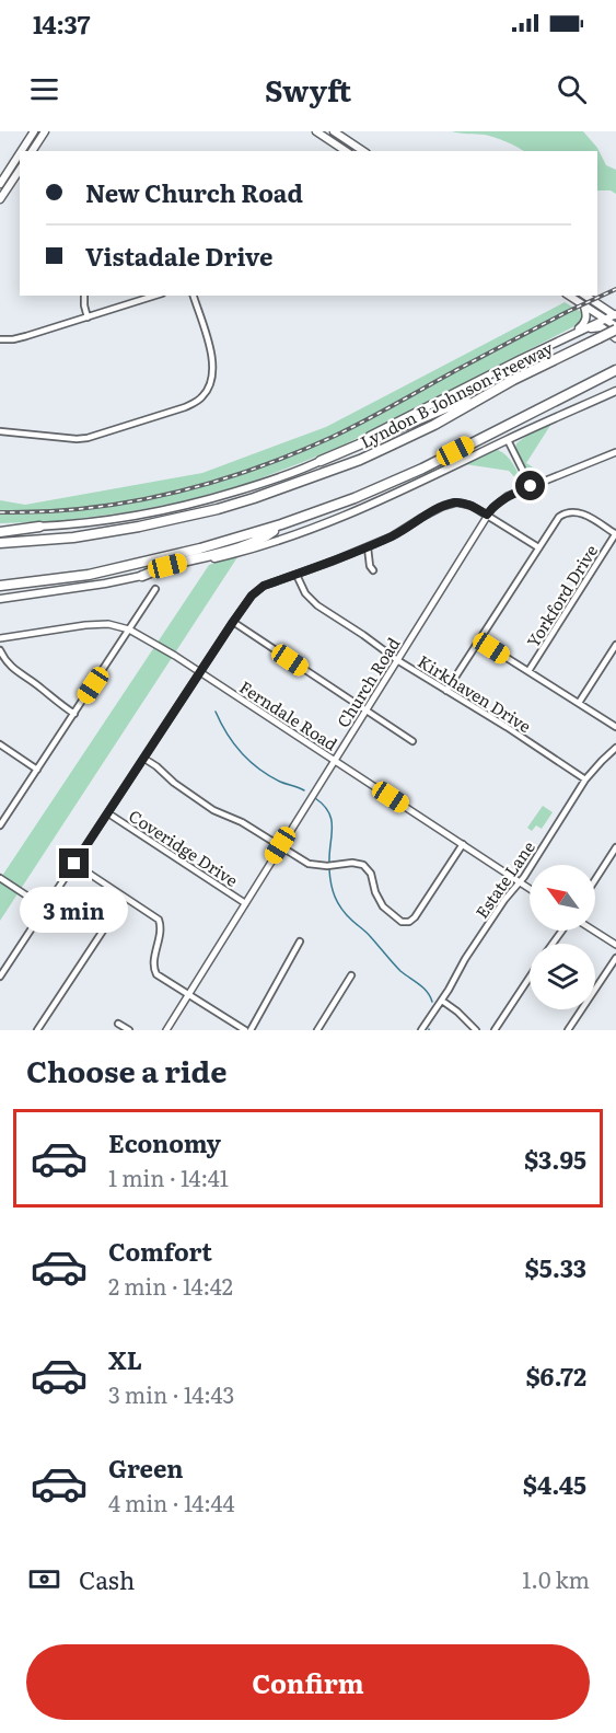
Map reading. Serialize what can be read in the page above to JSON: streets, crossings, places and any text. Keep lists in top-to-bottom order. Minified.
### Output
{"streets":{"highway":["Lyndon B Johnson Freeway"],"street":["Yorkford Drive","Church Road","Kirkhaven Drive","Ferndale Road","Coveridge Drive","Estate Lane"]},"crossings":[["Church Road","Kirkhaven Drive"],["Church Road","Ferndale Road"],["Church Road","Coveridge Drive"],["Kirkhaven Drive","Estate Lane"],["Ferndale Road","Estate Lane"]],"north":"top left","page":{"status":"14:37","header":"Swyft","banner":["New Church Road","Vistadale Drive"],"bubble":"3 min","heading":"Choose a ride","list":[{"name":"Economy","note":"1 min · 14:41","value":"$3.95"},{"name":"Comfort","note":"2 min · 14:42","value":"$5.33"},{"name":"XL","note":"3 min · 14:43","value":"$6.72"},{"name":"Green","note":"4 min · 14:44","value":"$4.45"}],"pay":["Cash","1.0 km"],"buttons":"Confirm"}}
